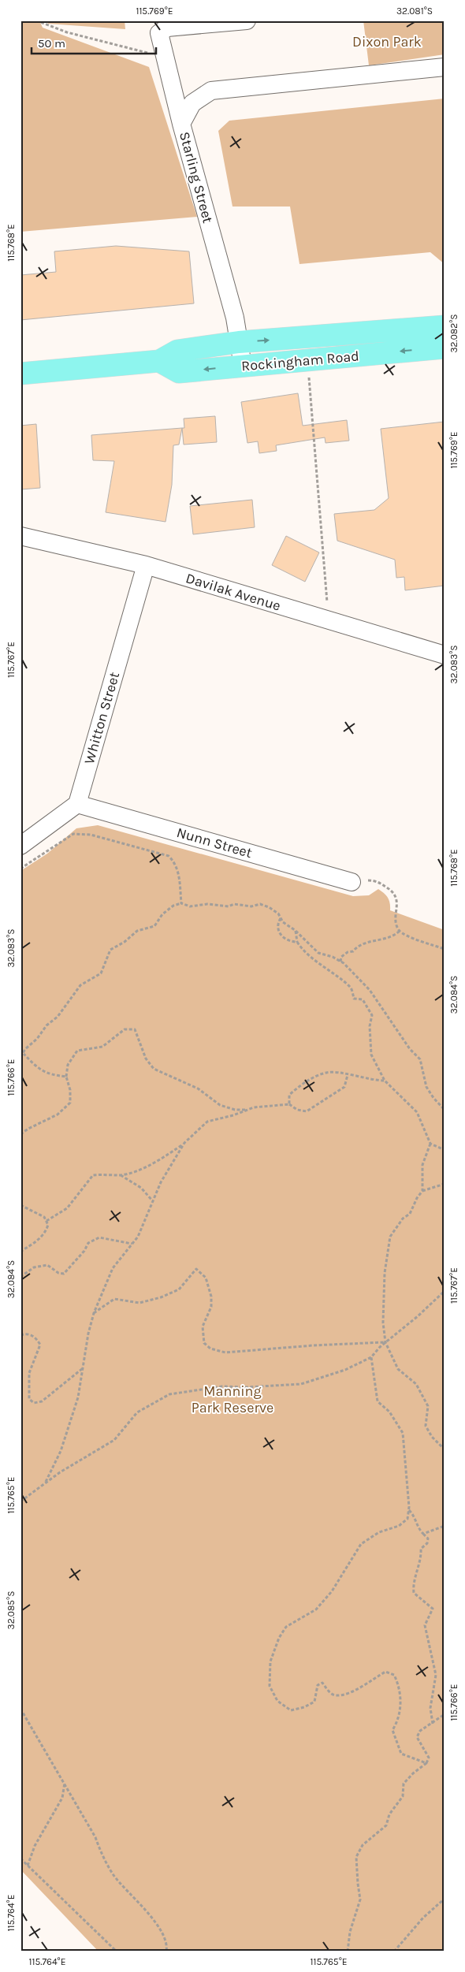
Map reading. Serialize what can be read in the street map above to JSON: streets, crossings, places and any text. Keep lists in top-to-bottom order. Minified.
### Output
{"streets":{"main road":["Rockingham Road"],"street":["Starling Street","Davilak Avenue","Whitton Street","Nunn Street"]},"crossings":[["Starling Street","Rockingham Road"],["Davilak Avenue","Whitton Street"],["Whitton Street","Nunn Street"]],"parks":["Dixon Park","Manning Park Reserve"],"scale_bar":"50 m","coordinates":["115.769°E","32.081°S","115.768°E","32.082°S","115.767°E","32.083°S","32.084°S","115.766°E","115.765°E","32.085°S","115.764°E"]}
